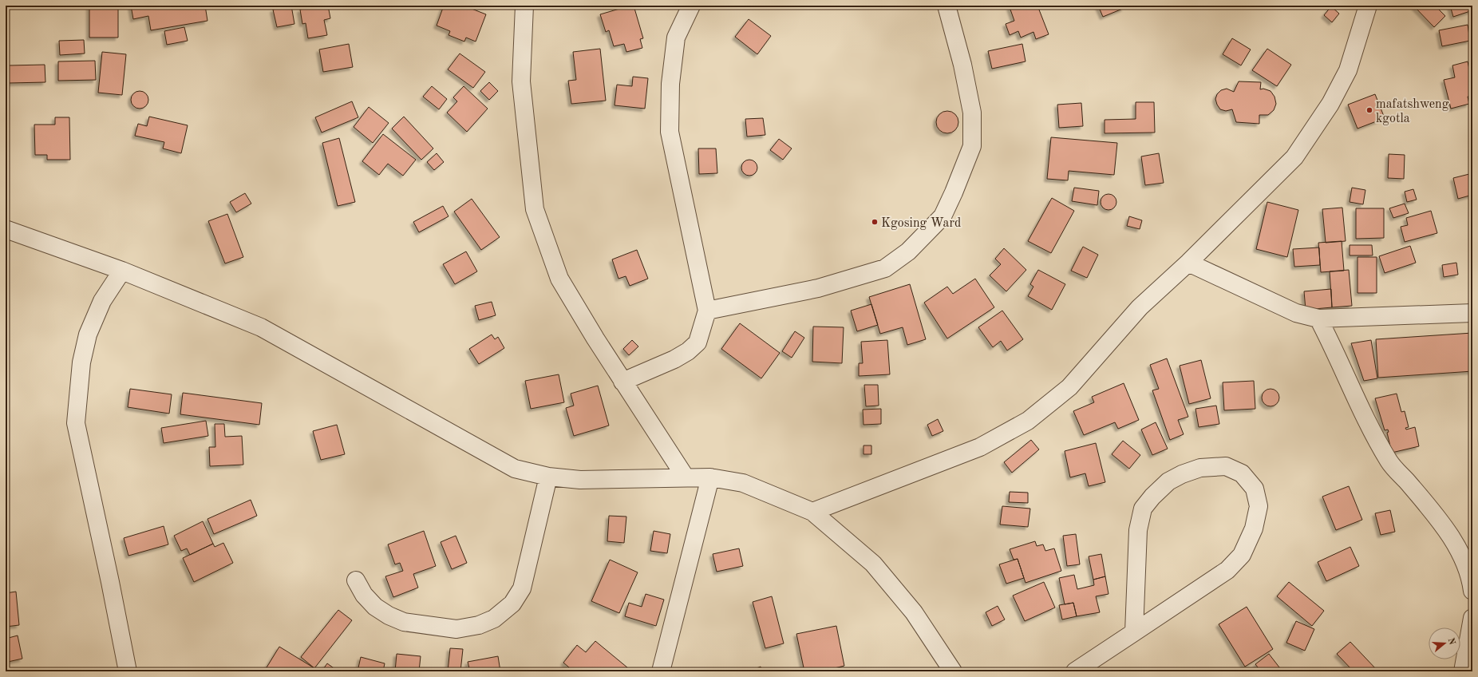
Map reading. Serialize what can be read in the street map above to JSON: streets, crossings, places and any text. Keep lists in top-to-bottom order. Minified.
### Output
{"places":["mafatshweng kgotla","Kgosing Ward"],"north":"right"}
